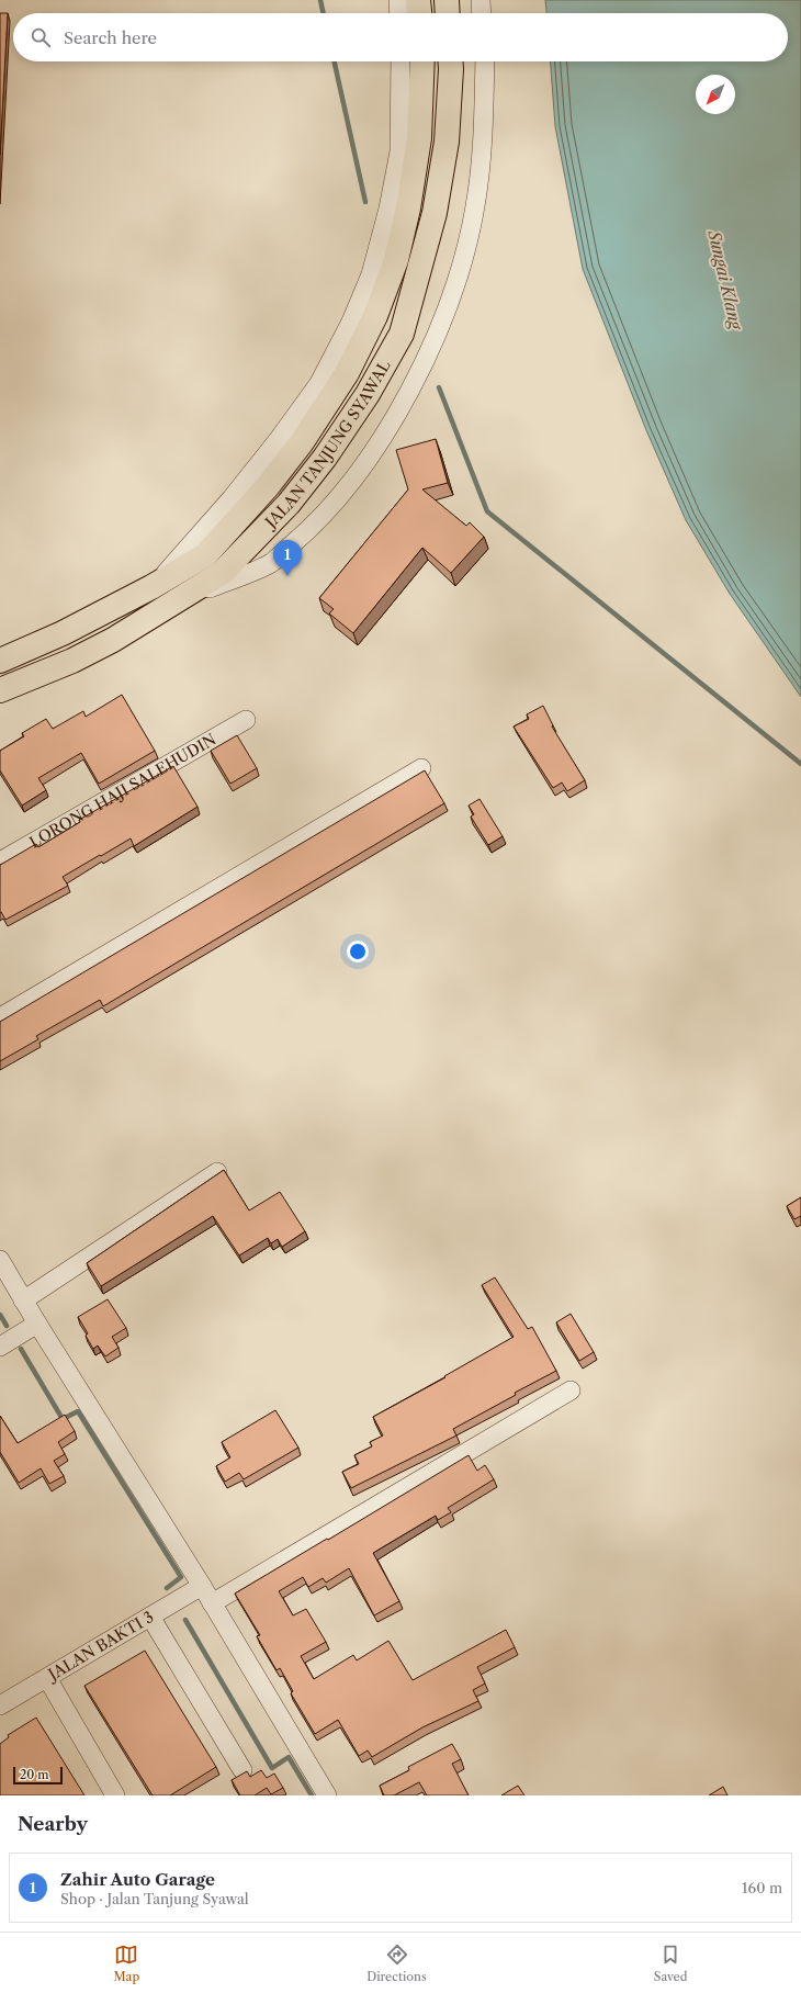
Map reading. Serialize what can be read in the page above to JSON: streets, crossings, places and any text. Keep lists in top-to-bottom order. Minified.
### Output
{"streets":{"main road":["JALAN TANJUNG SYAWAL"],"street":["LORONG HAJI SALEHUDIN","JALAN BAKTI 3"]},"water":["Sungai Klang"],"scale_bar":"20 m","north":"bottom left","page":{"search":"Search here","pins":"1","scale":"20 m","heading":"Nearby","list":[{"mark":"1","name":"Zahir Auto Garage","note":"Shop · Jalan Tanjung Syawal","value":"160 m"}],"nav":["Map","Directions","Saved"]}}
